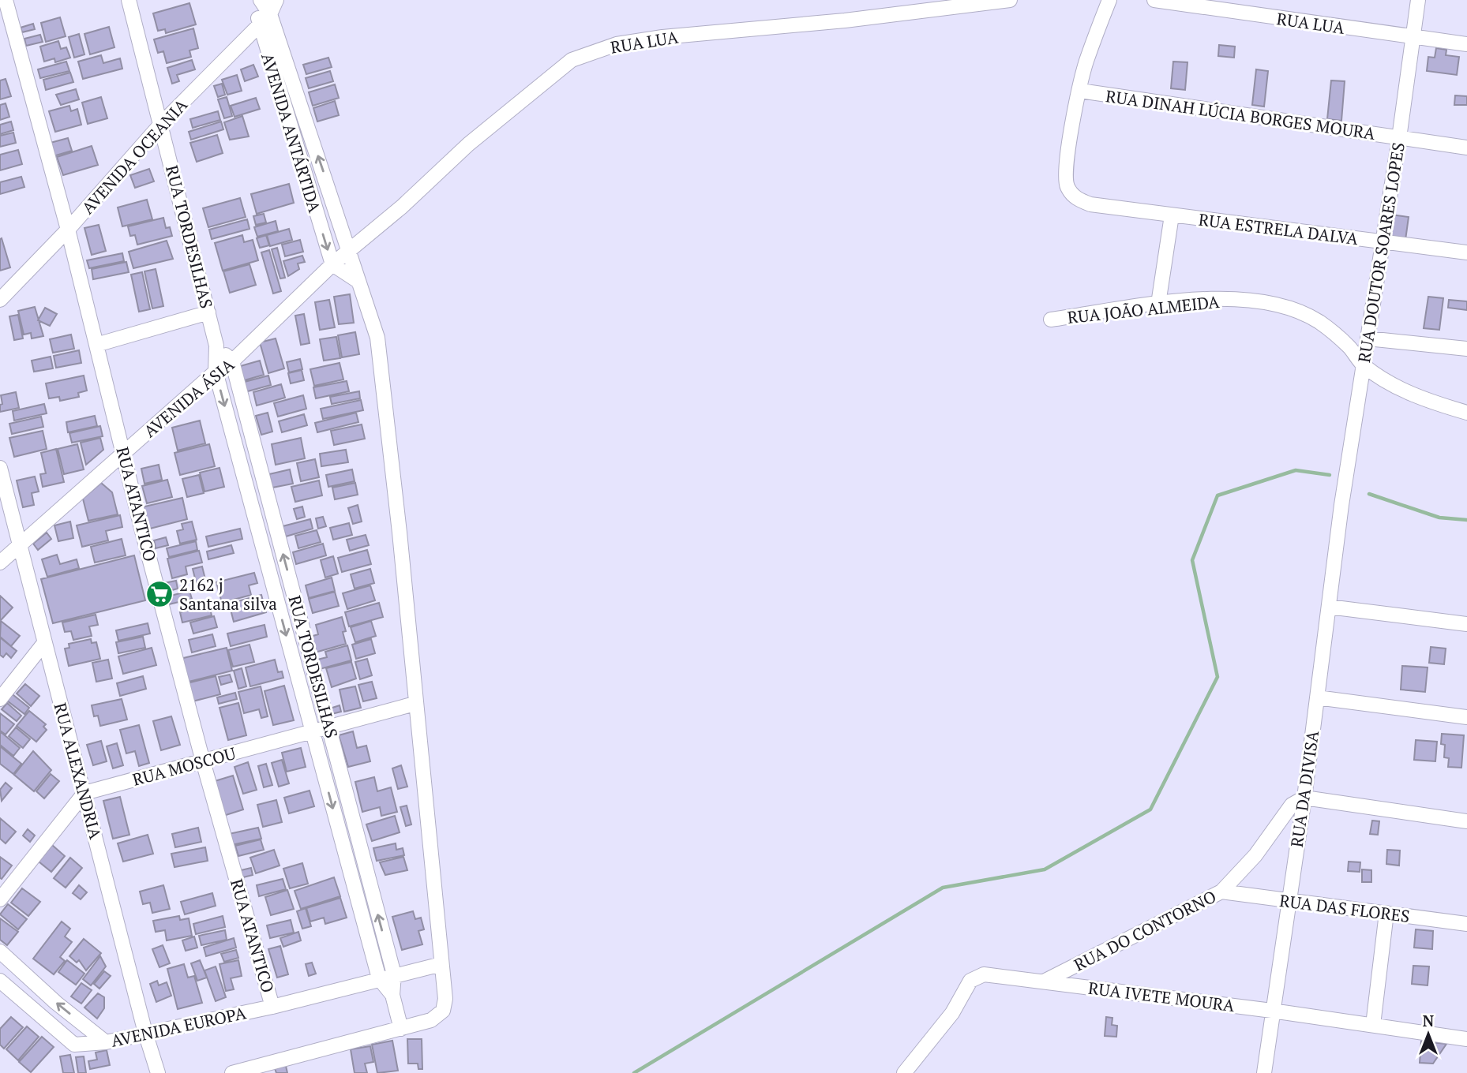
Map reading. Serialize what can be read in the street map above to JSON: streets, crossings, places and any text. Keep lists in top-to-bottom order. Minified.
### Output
{"streets":{"street":["RUA LUA","RUA DINAH LÚCIA BORGES MOURA","AVENIDA ANTÁRTIDA","AVENIDA OCEANIA","RUA ESTRELA DALVA","RUA TORDESILHAS","RUA DOUTOR SOARES LOPES","RUA JOÃO ALMEIDA","AVENIDA ÁSIA","RUA ATANTICO","RUA MOSCOU","RUA ALEXANDRIA","RUA DA DIVISA","RUA DAS FLORES","RUA DO CONTORNO","RUA IVETE MOURA","AVENIDA EUROPA"]},"crossings":[["RUA LUA","AVENIDA ANTÁRTIDA"],["RUA LUA","RUA DOUTOR SOARES LOPES"],["RUA LUA","AVENIDA ÁSIA"],["RUA DINAH LÚCIA BORGES MOURA","RUA ESTRELA DALVA"],["RUA DINAH LÚCIA BORGES MOURA","RUA DOUTOR SOARES LOPES"],["AVENIDA ANTÁRTIDA","AVENIDA OCEANIA"],["AVENIDA ANTÁRTIDA","RUA TORDESILHAS"],["AVENIDA ANTÁRTIDA","AVENIDA ÁSIA"],["AVENIDA ANTÁRTIDA","RUA MOSCOU"],["AVENIDA ANTÁRTIDA","AVENIDA EUROPA"],["AVENIDA OCEANIA","RUA TORDESILHAS"],["AVENIDA OCEANIA","RUA ATANTICO"],["RUA ESTRELA DALVA","RUA DOUTOR SOARES LOPES"],["RUA TORDESILHAS","AVENIDA ÁSIA"],["RUA TORDESILHAS","RUA MOSCOU"],["RUA TORDESILHAS","AVENIDA EUROPA"],["RUA DOUTOR SOARES LOPES","RUA JOÃO ALMEIDA"],["RUA DOUTOR SOARES LOPES","RUA DA DIVISA"],["AVENIDA ÁSIA","RUA ATANTICO"],["AVENIDA ÁSIA","RUA ALEXANDRIA"],["RUA ATANTICO","RUA MOSCOU"],["RUA ATANTICO","AVENIDA EUROPA"],["RUA MOSCOU","RUA ALEXANDRIA"],["RUA ALEXANDRIA","AVENIDA EUROPA"],["RUA DA DIVISA","RUA DAS FLORES"],["RUA DA DIVISA","RUA DO CONTORNO"],["RUA DA DIVISA","RUA IVETE MOURA"],["RUA DAS FLORES","RUA DO CONTORNO"],["RUA DO CONTORNO","RUA IVETE MOURA"]],"places":{"supermarket":["2162 j Santana silva"]},"north":"top"}
